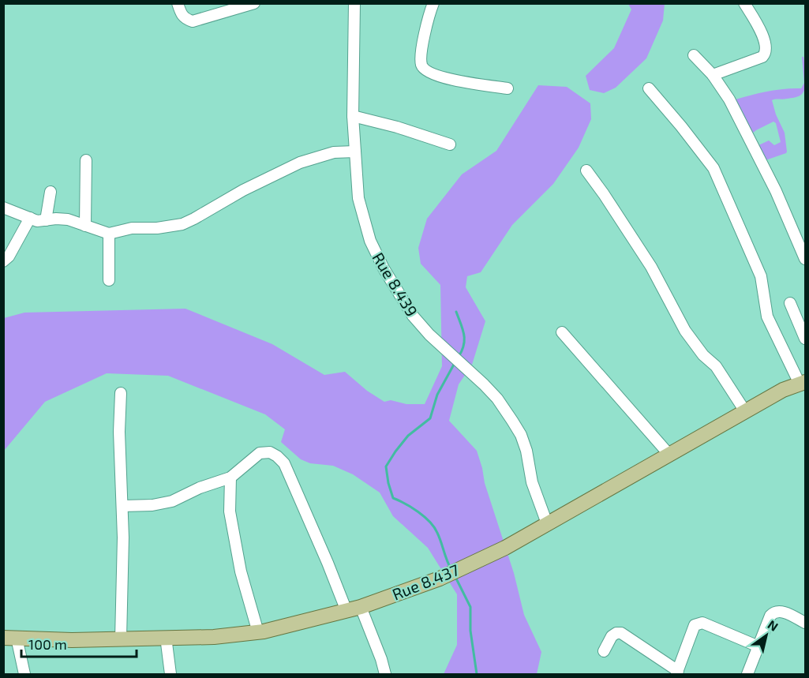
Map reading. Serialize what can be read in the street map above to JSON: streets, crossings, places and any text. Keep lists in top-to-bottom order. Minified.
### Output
{"streets":{"main road":["Rue 8.437"],"street":["Rue 8.439"]},"crossings":[["Rue 8.439","Rue 8.437"]],"scale_bar":"100 m","north":"top right"}
